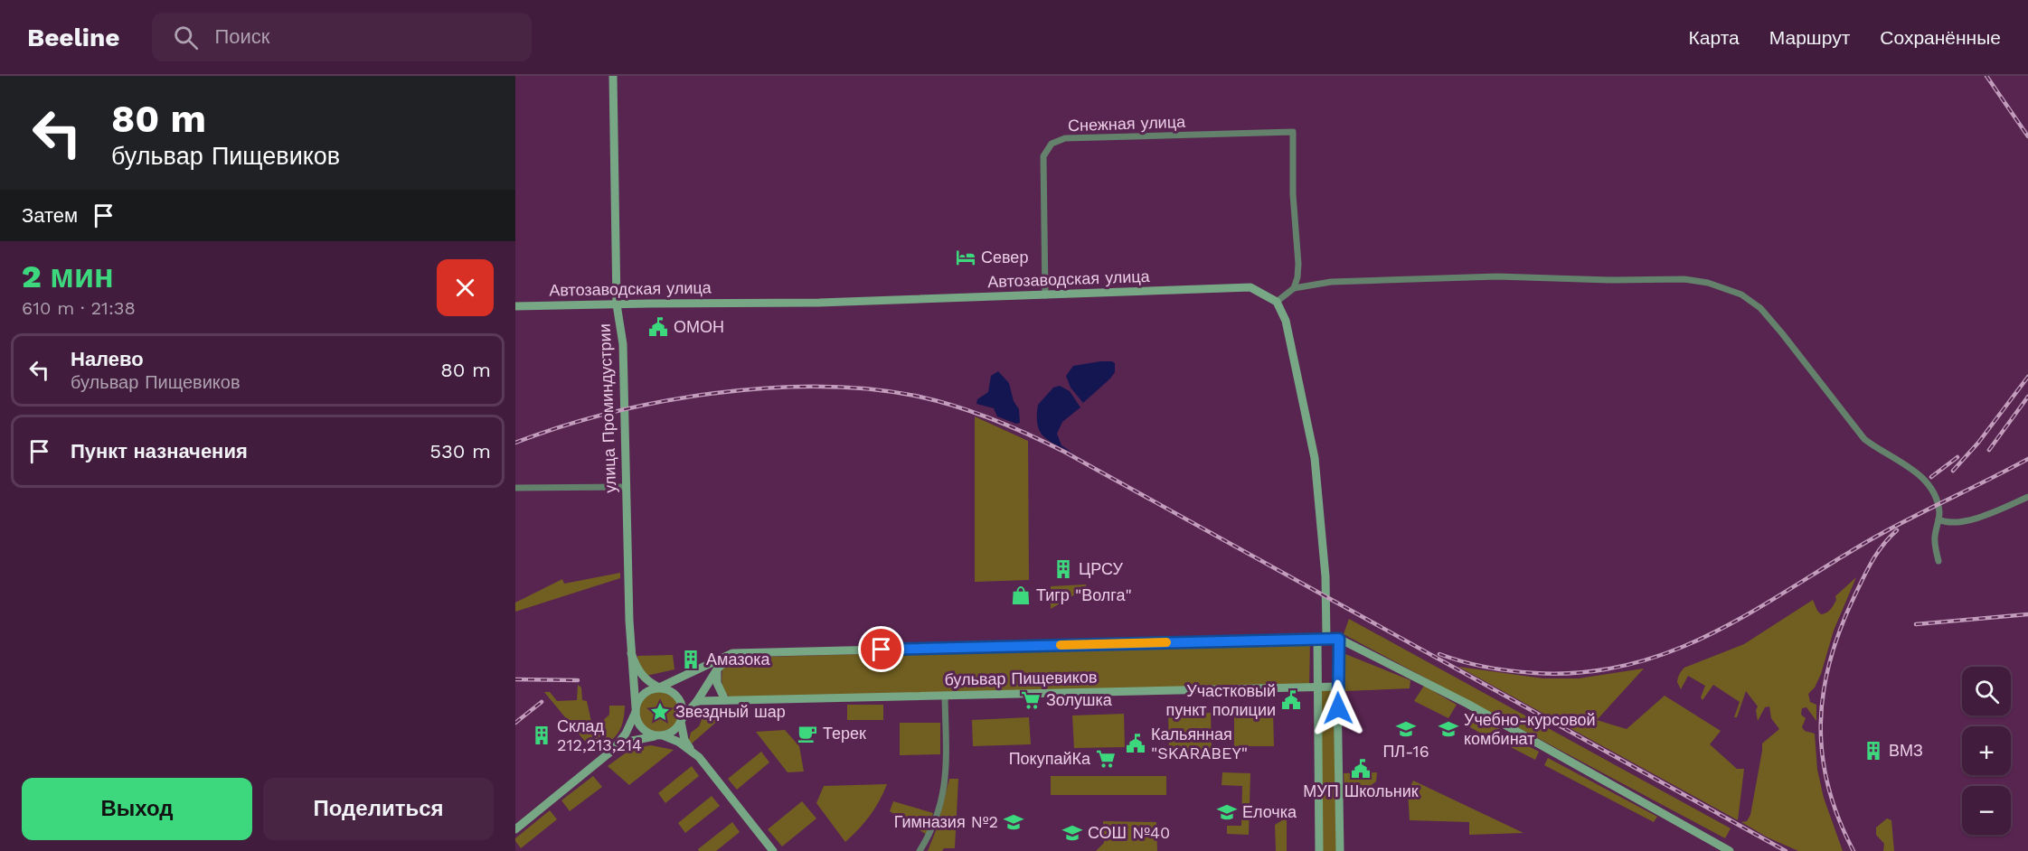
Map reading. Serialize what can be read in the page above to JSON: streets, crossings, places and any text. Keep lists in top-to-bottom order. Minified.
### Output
{"streets":{"main road":["Автозаводская улица","улица Проминдустрии","бульвар Пищевиков"],"street":["Снежная улица"]},"crossings":[["Снежная улица","Автозаводская улица"],["Автозаводская улица","улица Проминдустрии"],["улица Проминдустрии","бульвар Пищевиков"]],"places":{"hotel":["Север"],"public building":["ОМОН","Участковый пункт полиции","Кальянная \"SKARABEY\"","МУП Школьник"],"building":["ЦРСУ","Амазока","Склад 212,213,214","ВМЗ"],"shop":["Тигр \"Волга\""],"supermarket":["Золушка","ПокупайКа"],"place":["Звездный шар"],"school or university":["ПЛ-16","Учебно-курсовой комбинат","Елочка","Гимназия №2","СОШ №40"],"cafe":["Терек"]},"page":{"header":"Beeline","search":"Поиск","nav":["Карта","Маршрут","Сохранённые"],"turn":["80 m","бульвар Пищевиков"],"then":"Затем","heading":["2 мин","610 m · 21:38"],"list":[{"name":"Налево","note":"бульвар Пищевиков","value":"80 m"},{"name":"Пункт назначения","value":"530 m"}],"map_buttons":["+","−"],"buttons":["Выход","Поделиться"]}}
